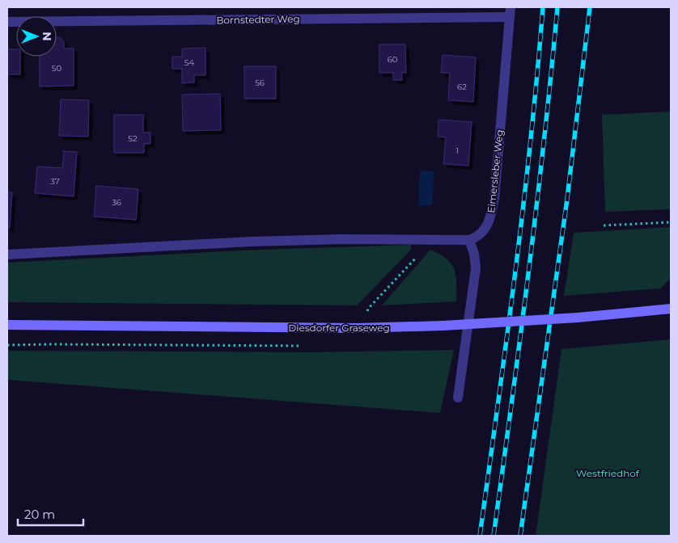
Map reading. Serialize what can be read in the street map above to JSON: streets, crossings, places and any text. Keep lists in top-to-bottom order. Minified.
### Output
{"streets":{"main road":["Diesdorfer Graseweg"],"street":["Bornstedter Weg","Eimersleber Weg"]},"crossings":[["Bornstedter Weg","Eimersleber Weg"]],"parks":["Westfriedhof"],"house_numbers":["60","54","50","56","62","52","1","37","36"],"scale_bar":"20 m","north":"right"}
